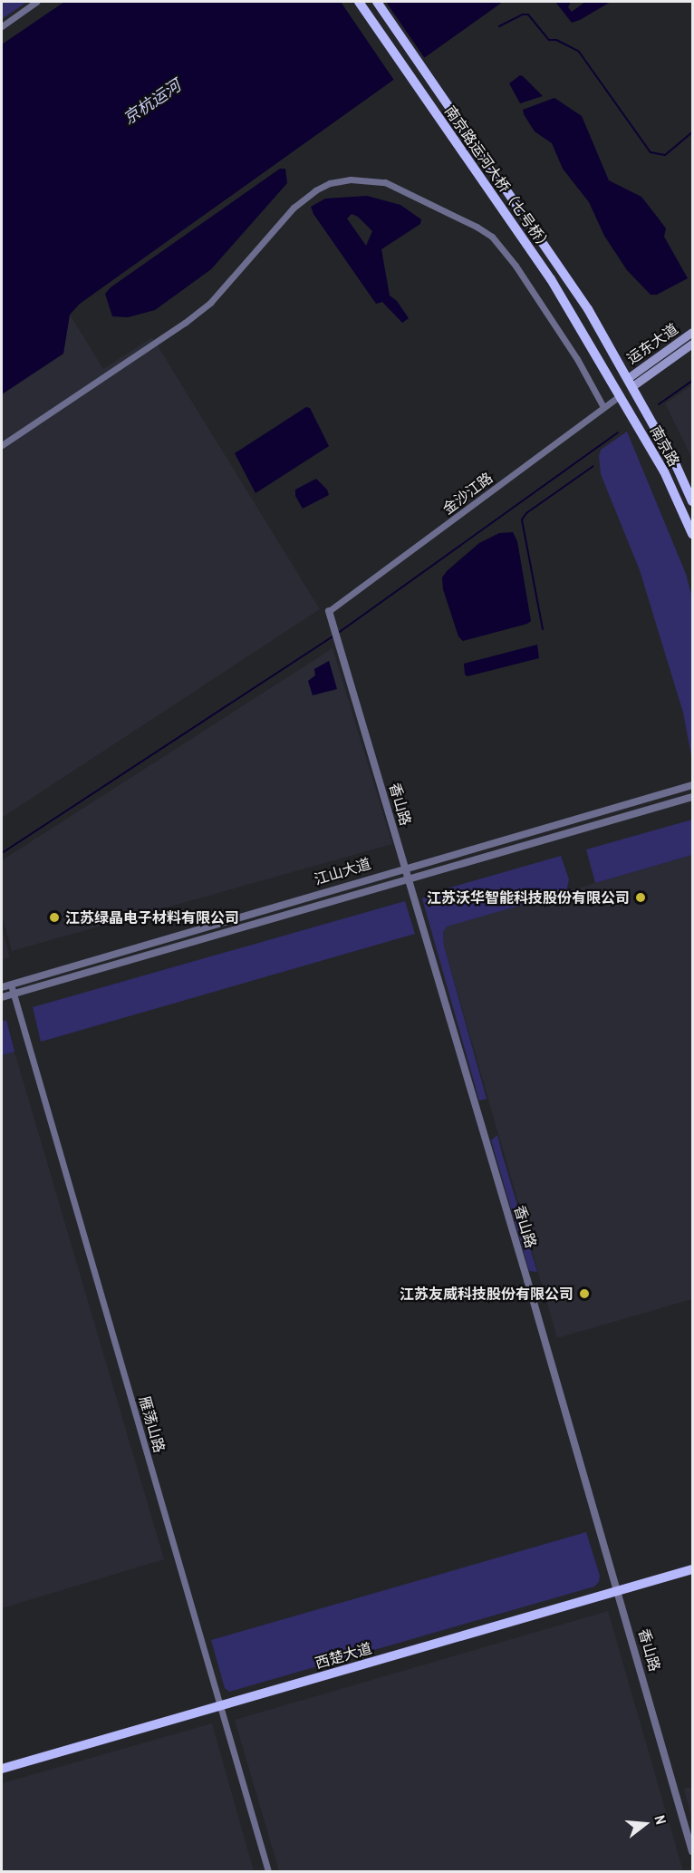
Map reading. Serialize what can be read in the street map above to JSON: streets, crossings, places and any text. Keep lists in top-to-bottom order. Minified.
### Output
{"streets":{"main road":["南京路运河大桥（七号桥）","运东大道","南京路","西楚大道"],"street":["金沙江路","香山路","江山大道","雁荡山路"]},"crossings":[["南京路运河大桥（七号桥）","南京路"],["运东大道","南京路"],["南京路","金沙江路"],["金沙江路","香山路"],["香山路","江山大道"],["香山路","西楚大道"],["江山大道","雁荡山路"],["雁荡山路","西楚大道"]],"water":["京杭运河"],"places":["江苏沃华智能科技股份有限公司","江苏绿晶电子材料有限公司","江苏友威科技股份有限公司"],"north":"right"}
